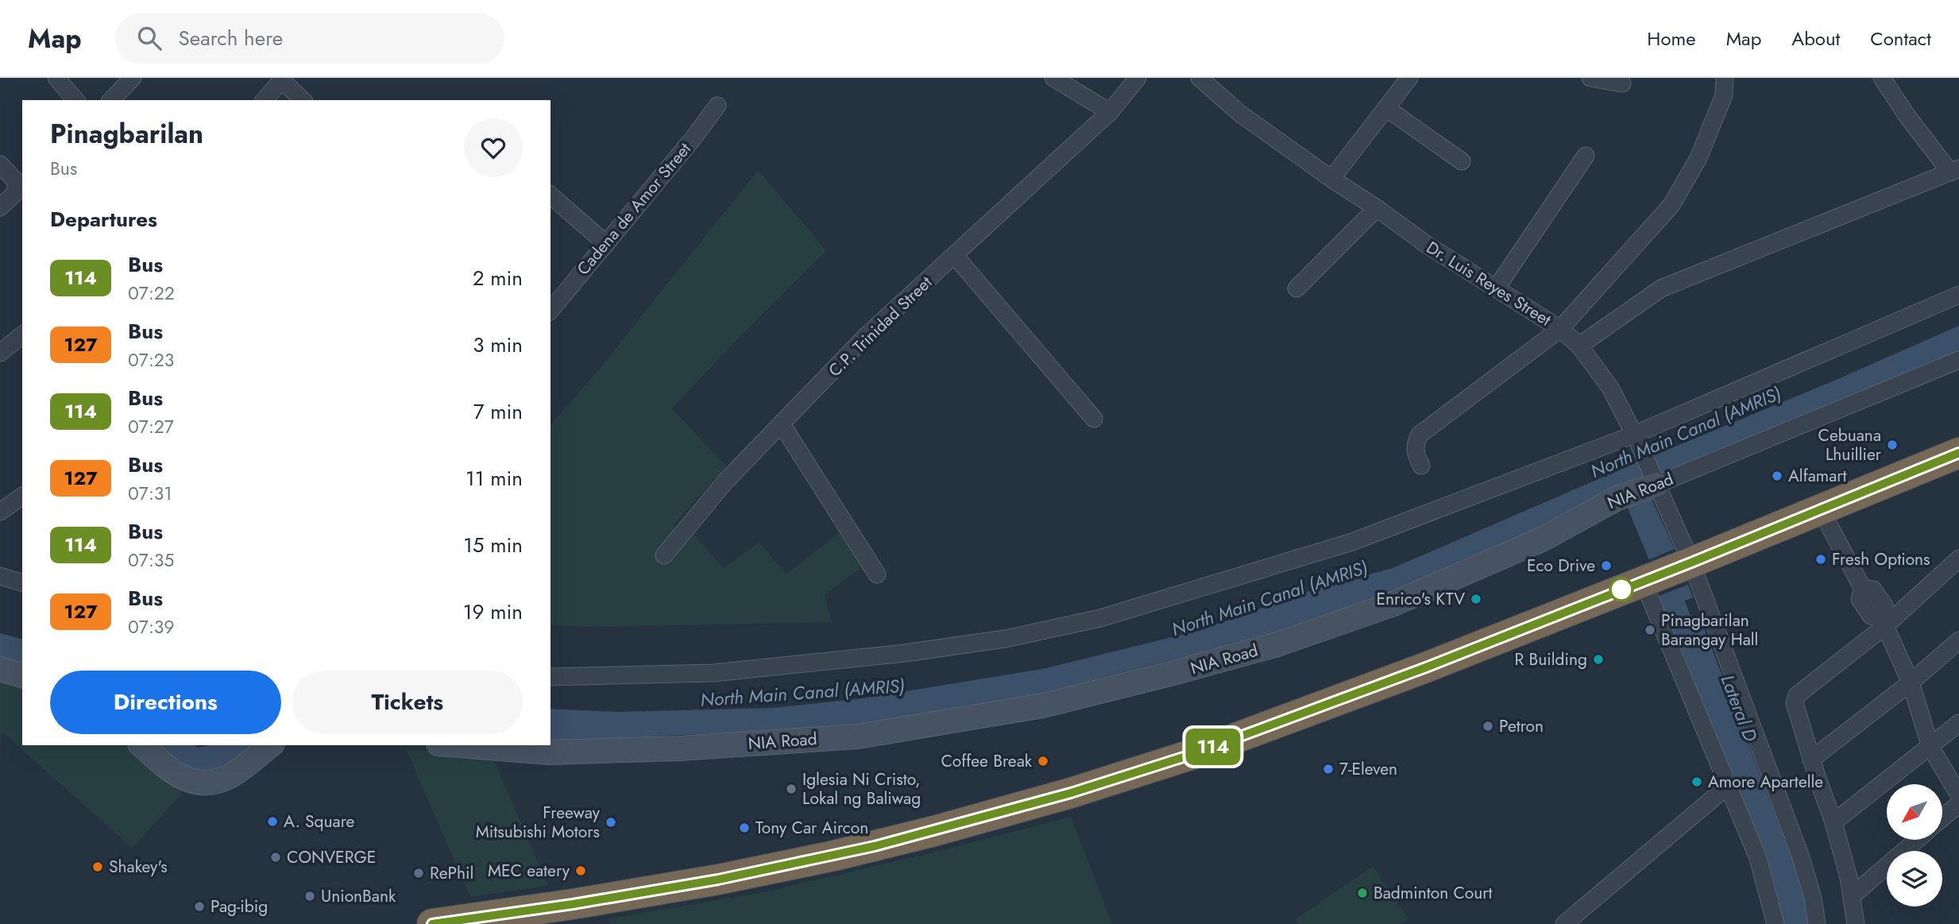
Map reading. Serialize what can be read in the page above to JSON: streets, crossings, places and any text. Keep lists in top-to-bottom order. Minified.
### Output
{"streets":{"street":["Cadena de Amor Street","Dr. Luis Reyes Street","C.P. Trinidad Street","NIA Road"]},"crossings":[["Dr. Luis Reyes Street","NIA Road"]],"water":["North Main Canal (AMRIS)","Lateral D"],"places":["Cebuana Lhuillier","Alfamart","Fresh Options","Eco Drive","Enrico's KTV","Pinagbarilan Barangay Hall","R Building","Petron","Coffee Break","7-Eleven","Amore Apartelle","Iglesia Ni Cristo, Lokal ng Baliwag","A. Square","Freeway Mitsubishi Motors","Tony Car Aircon","CONVERGE","Shakey's","MEC eatery","RePhil","Badminton Court","UnionBank","Pag-ibig"],"lines":["bus line 114"],"north":"bottom left","page":{"header":"Map","search":"Search here","nav":["Home","Map","About","Contact"],"on_map":"114","heading":[["Pinagbarilan","Bus"],"Departures"],"list":[{"mark":"114","name":"Bus","note":"07:22","value":"2 min"},{"mark":"127","name":"Bus","note":"07:23","value":"3 min"},{"mark":"114","name":"Bus","note":"07:27","value":"7 min"},{"mark":"127","name":"Bus","note":"07:31","value":"11 min"},{"mark":"114","name":"Bus","note":"07:35","value":"15 min"},{"mark":"127","name":"Bus","note":"07:39","value":"19 min"}],"buttons":["Directions","Tickets"]}}
